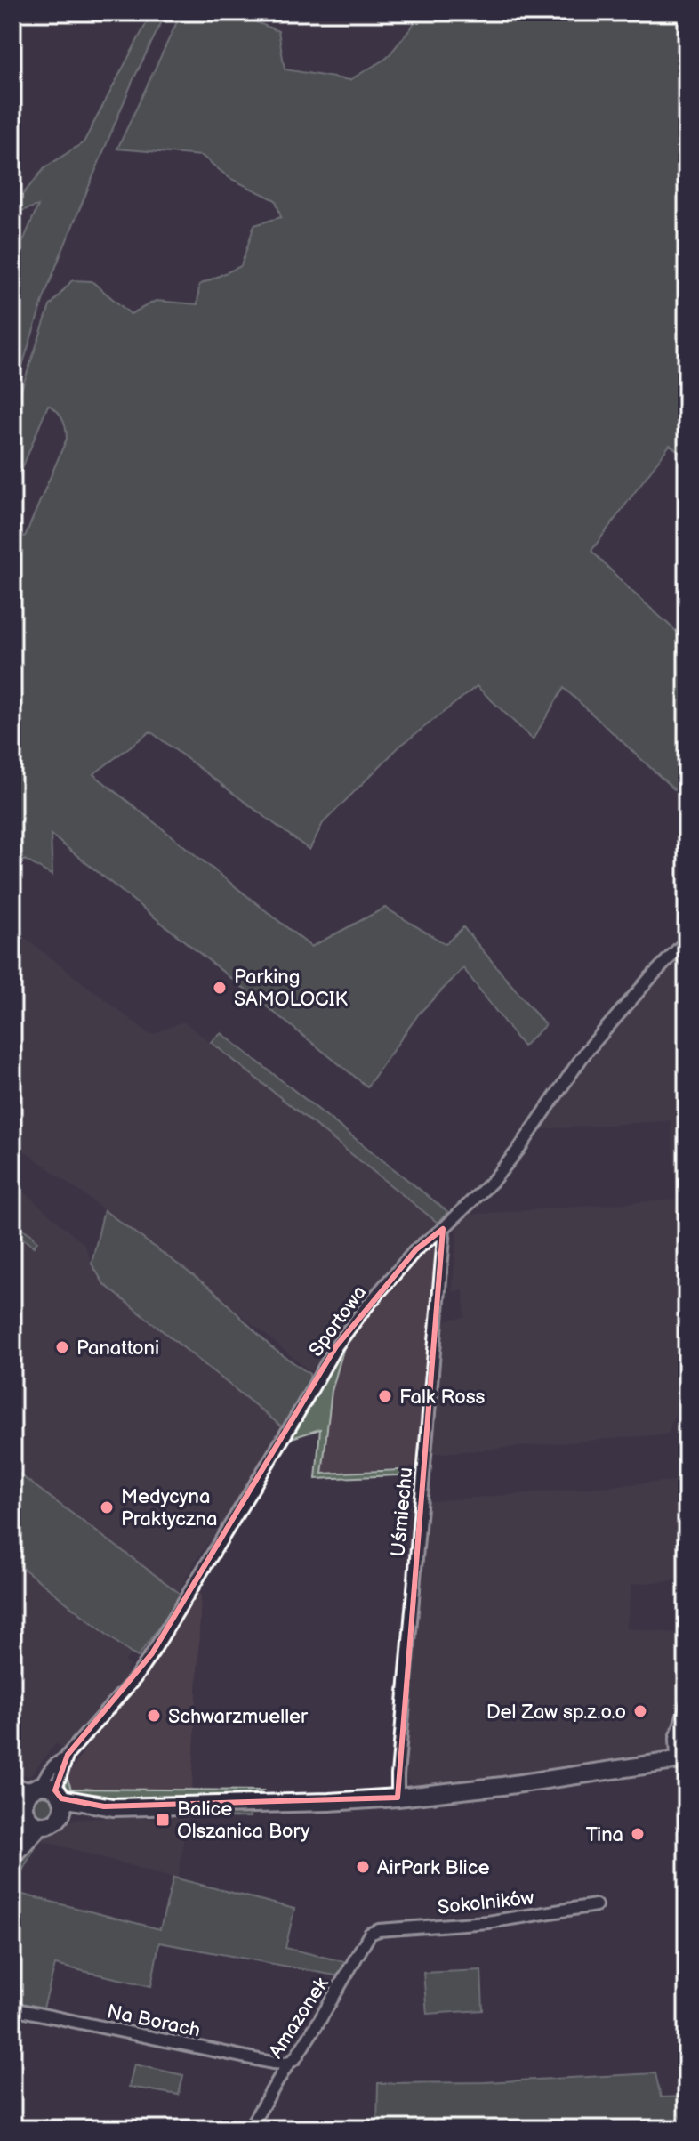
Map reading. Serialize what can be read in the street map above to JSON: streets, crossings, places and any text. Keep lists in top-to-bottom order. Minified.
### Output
{"streets":{"street":["Sportowa","Uśmiechu","Sokolników","Amazonek","Na Borach"]},"crossings":[["Sportowa","Uśmiechu"],["Sokolników","Amazonek"],["Amazonek","Na Borach"]],"places":{"other":["Parking SAMOLOCIK","Panattoni","Falk Ross","Medycyna Praktyczna","Del Zaw sp.z.o.o","Schwarzmueller","Tina","AirPark Blice"],"transit":["Balice Olszanica Bory"]}}
